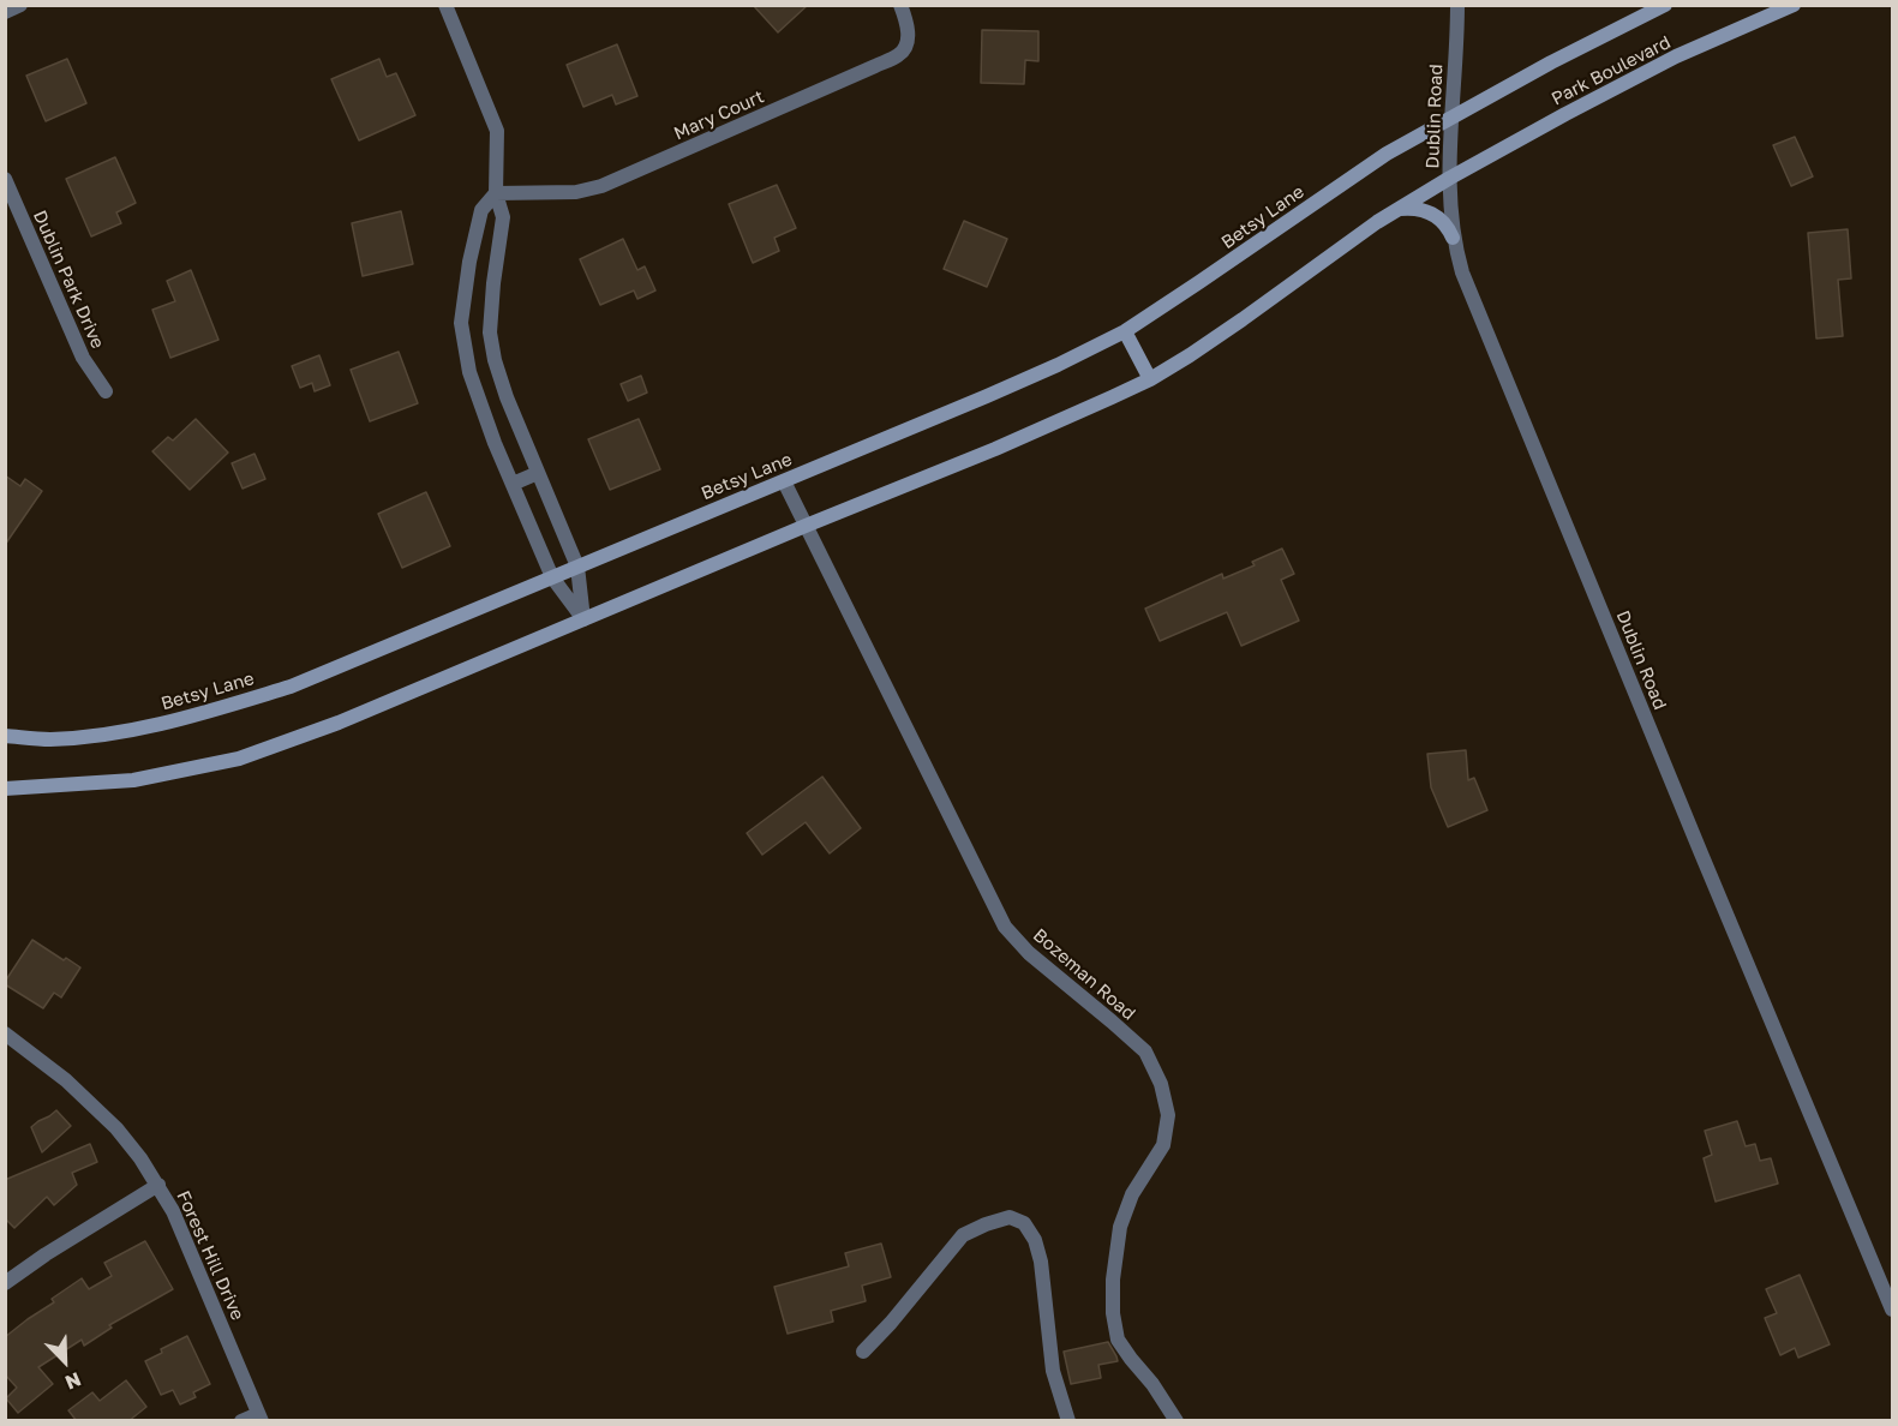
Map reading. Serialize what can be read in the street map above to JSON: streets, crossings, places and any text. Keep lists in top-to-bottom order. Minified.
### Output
{"streets":{"main road":["Park Boulevard","Betsy Lane"],"street":["Mary Court","Dublin Road","Dublin Park Drive","Bozeman Road","Forest Hill Drive"]},"crossings":[["Park Boulevard","Dublin Road"],["Park Boulevard","Betsy Lane"],["Dublin Road","Betsy Lane"],["Betsy Lane","Bozeman Road"]],"north":"bottom right"}
